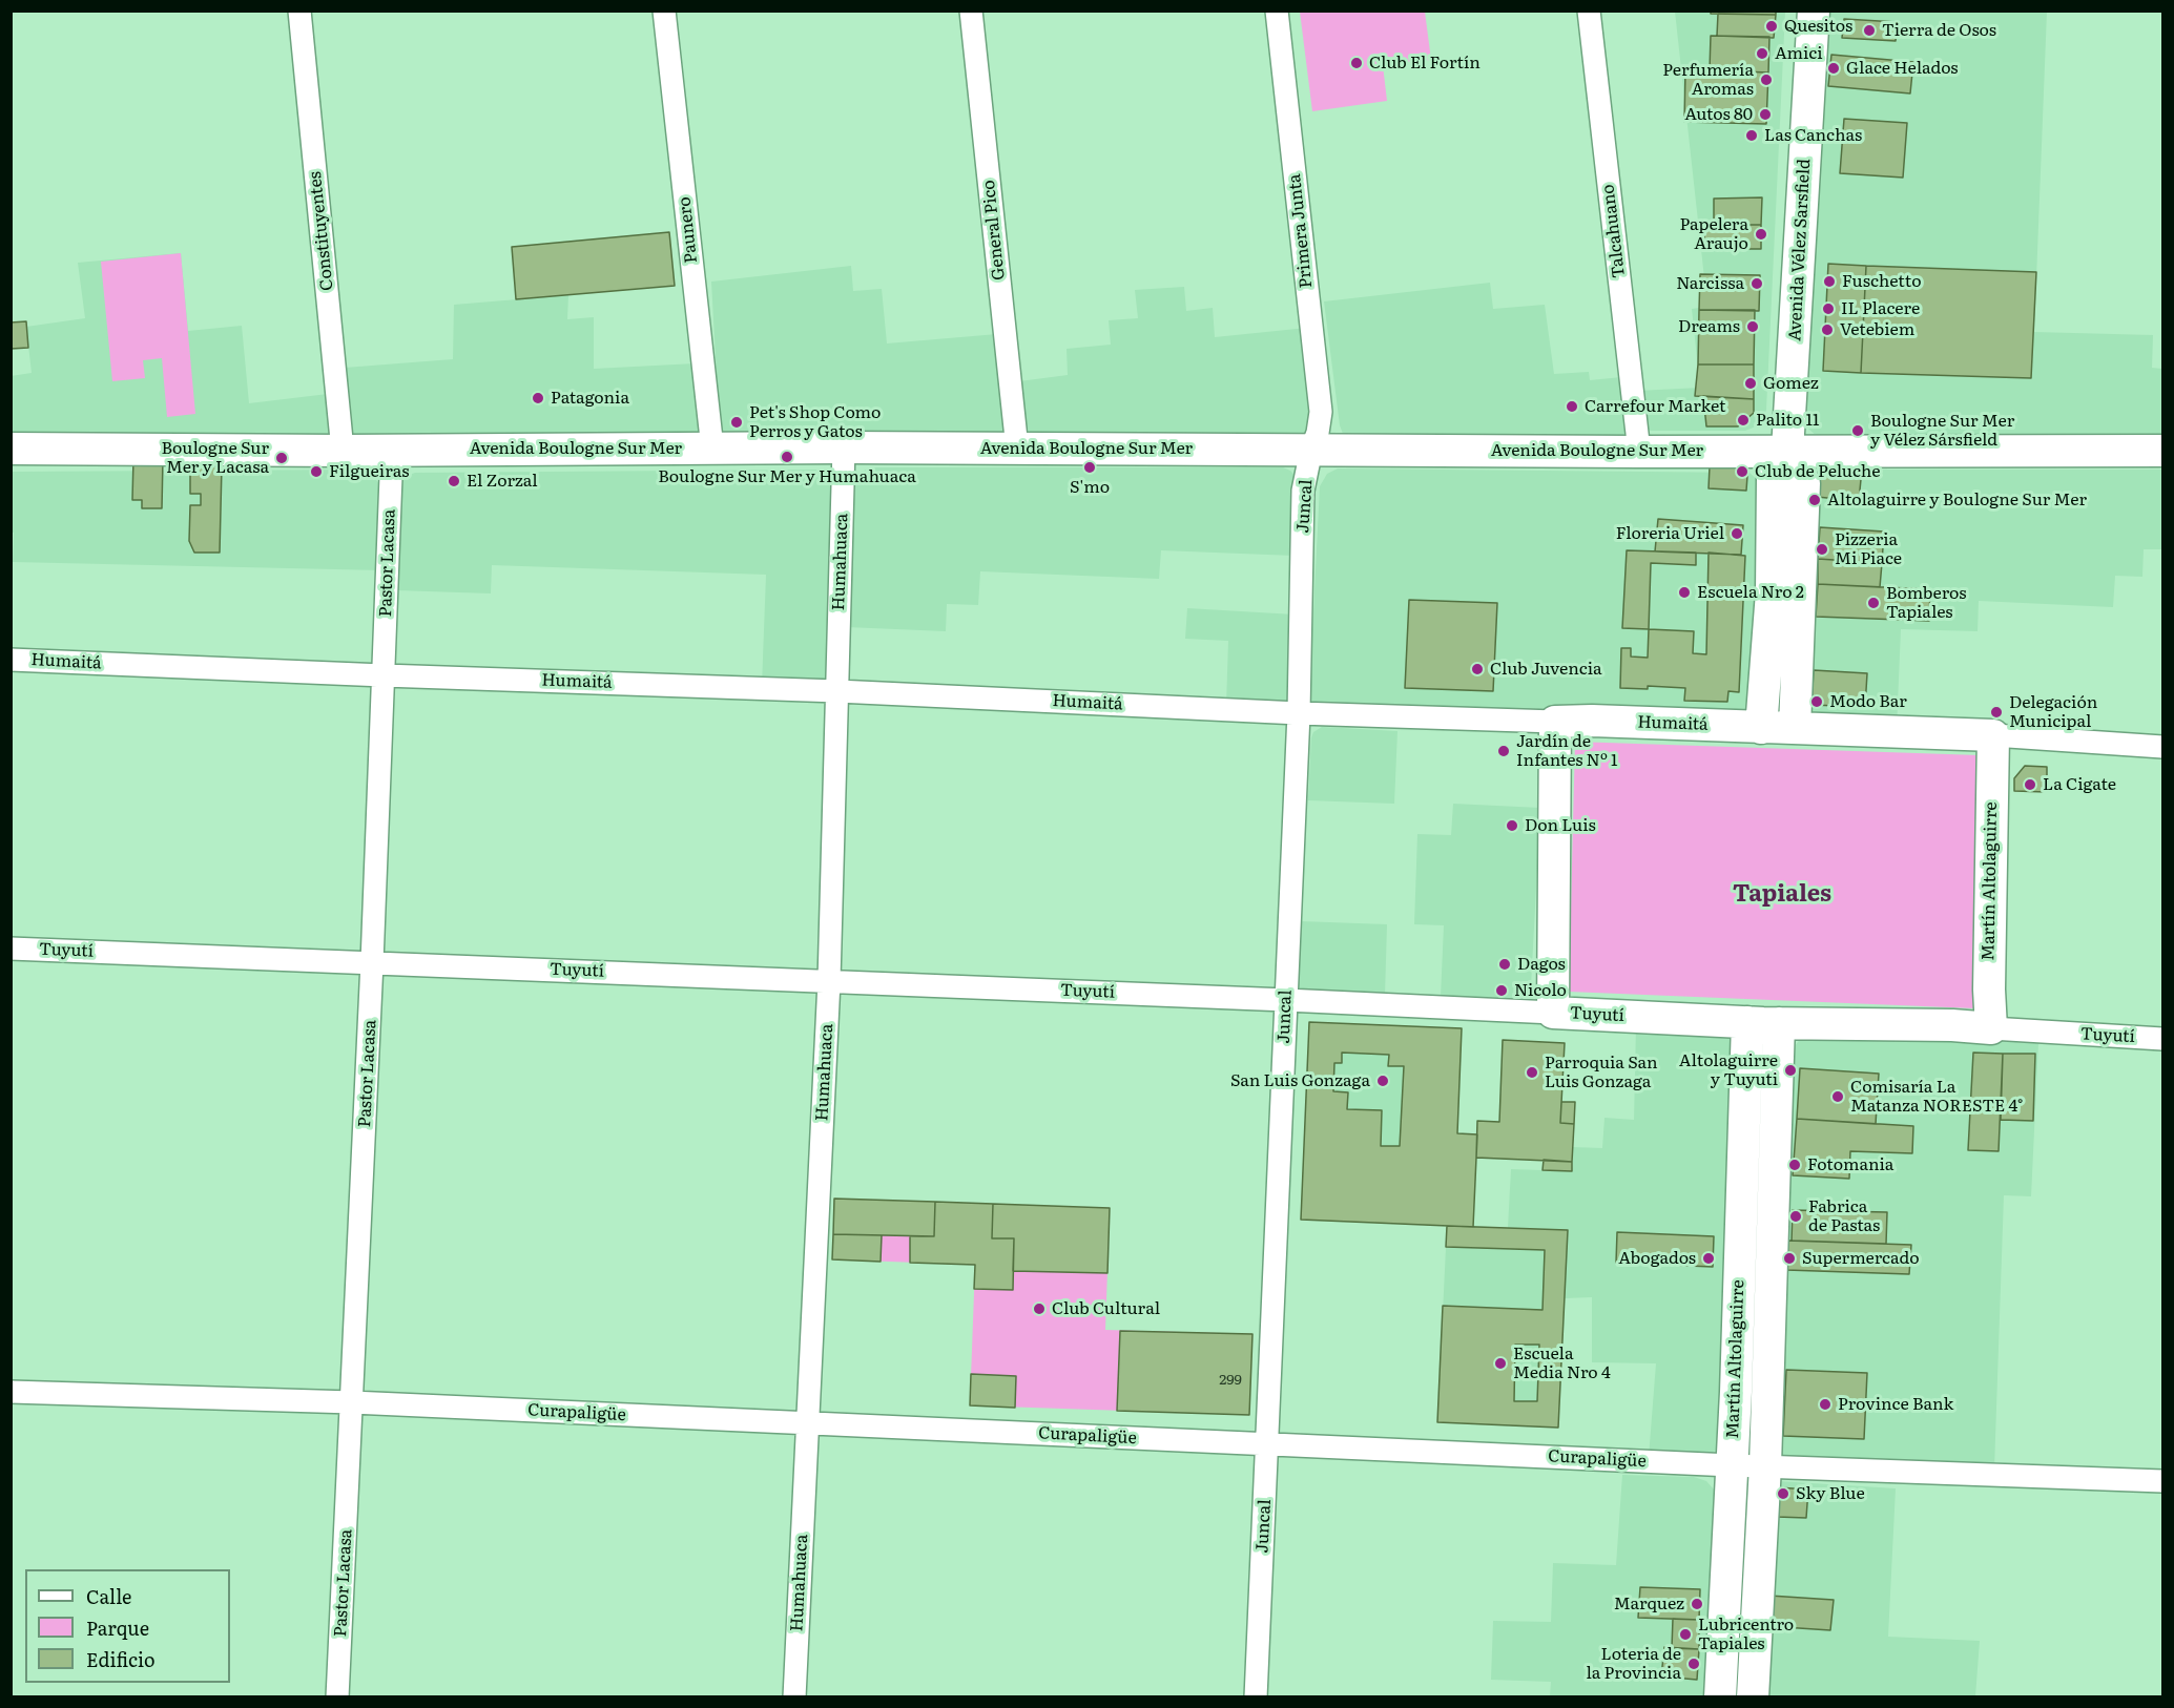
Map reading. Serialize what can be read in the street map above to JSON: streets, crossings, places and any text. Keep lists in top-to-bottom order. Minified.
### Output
{"streets":{"street":["Paunero","General Pico","Constituyentes","Primera Junta","Talcahuano","Avenida Vélez Sarsfield","Avenida Boulogne Sur Mer","Juncal","Humahuaca","Pastor Lacasa","Humaitá","Martín Altolaguirre","Tuyutí","Curapaligüe"]},"crossings":[["Paunero","Avenida Boulogne Sur Mer"],["General Pico","Avenida Boulogne Sur Mer"],["Constituyentes","Avenida Boulogne Sur Mer"],["Primera Junta","Avenida Boulogne Sur Mer"],["Primera Junta","Juncal"],["Talcahuano","Avenida Boulogne Sur Mer"],["Avenida Vélez Sarsfield","Avenida Boulogne Sur Mer"],["Avenida Boulogne Sur Mer","Juncal"],["Avenida Boulogne Sur Mer","Humahuaca"],["Avenida Boulogne Sur Mer","Pastor Lacasa"],["Juncal","Humaitá"],["Juncal","Tuyutí"],["Juncal","Curapaligüe"],["Humahuaca","Humaitá"],["Humahuaca","Tuyutí"],["Humahuaca","Curapaligüe"],["Pastor Lacasa","Humaitá"],["Pastor Lacasa","Tuyutí"],["Pastor Lacasa","Curapaligüe"],["Humaitá","Martín Altolaguirre"],["Martín Altolaguirre","Tuyutí"],["Martín Altolaguirre","Curapaligüe"]],"districts":["Tapiales"],"places":["Quesitos","Tierra de Osos","Amici","Club El Fortín","Glace Helados","Perfumería Aromas","Autos 80","Las Canchas","Papelera Araujo","Fuschetto","Narcissa","IL Placere","Dreams","Vetebiem","Gomez","Patagonia","Carrefour Market","Palito 11","Pet's Shop Como Perros y Gatos","Boulogne Sur Mer y Vélez Sársfield","Boulogne Sur Mer y Humahuaca","Boulogne Sur Mer y Lacasa","S'mo","Filgueiras","Club de Peluche","El Zorzal","Altolaguirre y Boulogne Sur Mer","Floreria Uriel","Pizzeria Mi Piace","Escuela Nro 2","Bomberos Tapiales","Club Juvencia","Modo Bar","Delegación Municipal","Jardín de Infantes Nº 1","La Cigate","Don Luis","Dagos","Nicolo","Altolaguirre y Tuyuti","Parroquia San Luis Gonzaga","San Luis Gonzaga","Comisaría La Matanza NORESTE 4°","Fotomania","Fabrica de Pastas","Abogados","Supermercado","Club Cultural","Escuela Media Nro 4","Province Bank","Sky Blue","Marquez","Lubricentro Tapiales","Loteria de la Provincia"],"house_numbers":["299"],"legend":["Calle","Parque","Edificio"]}
